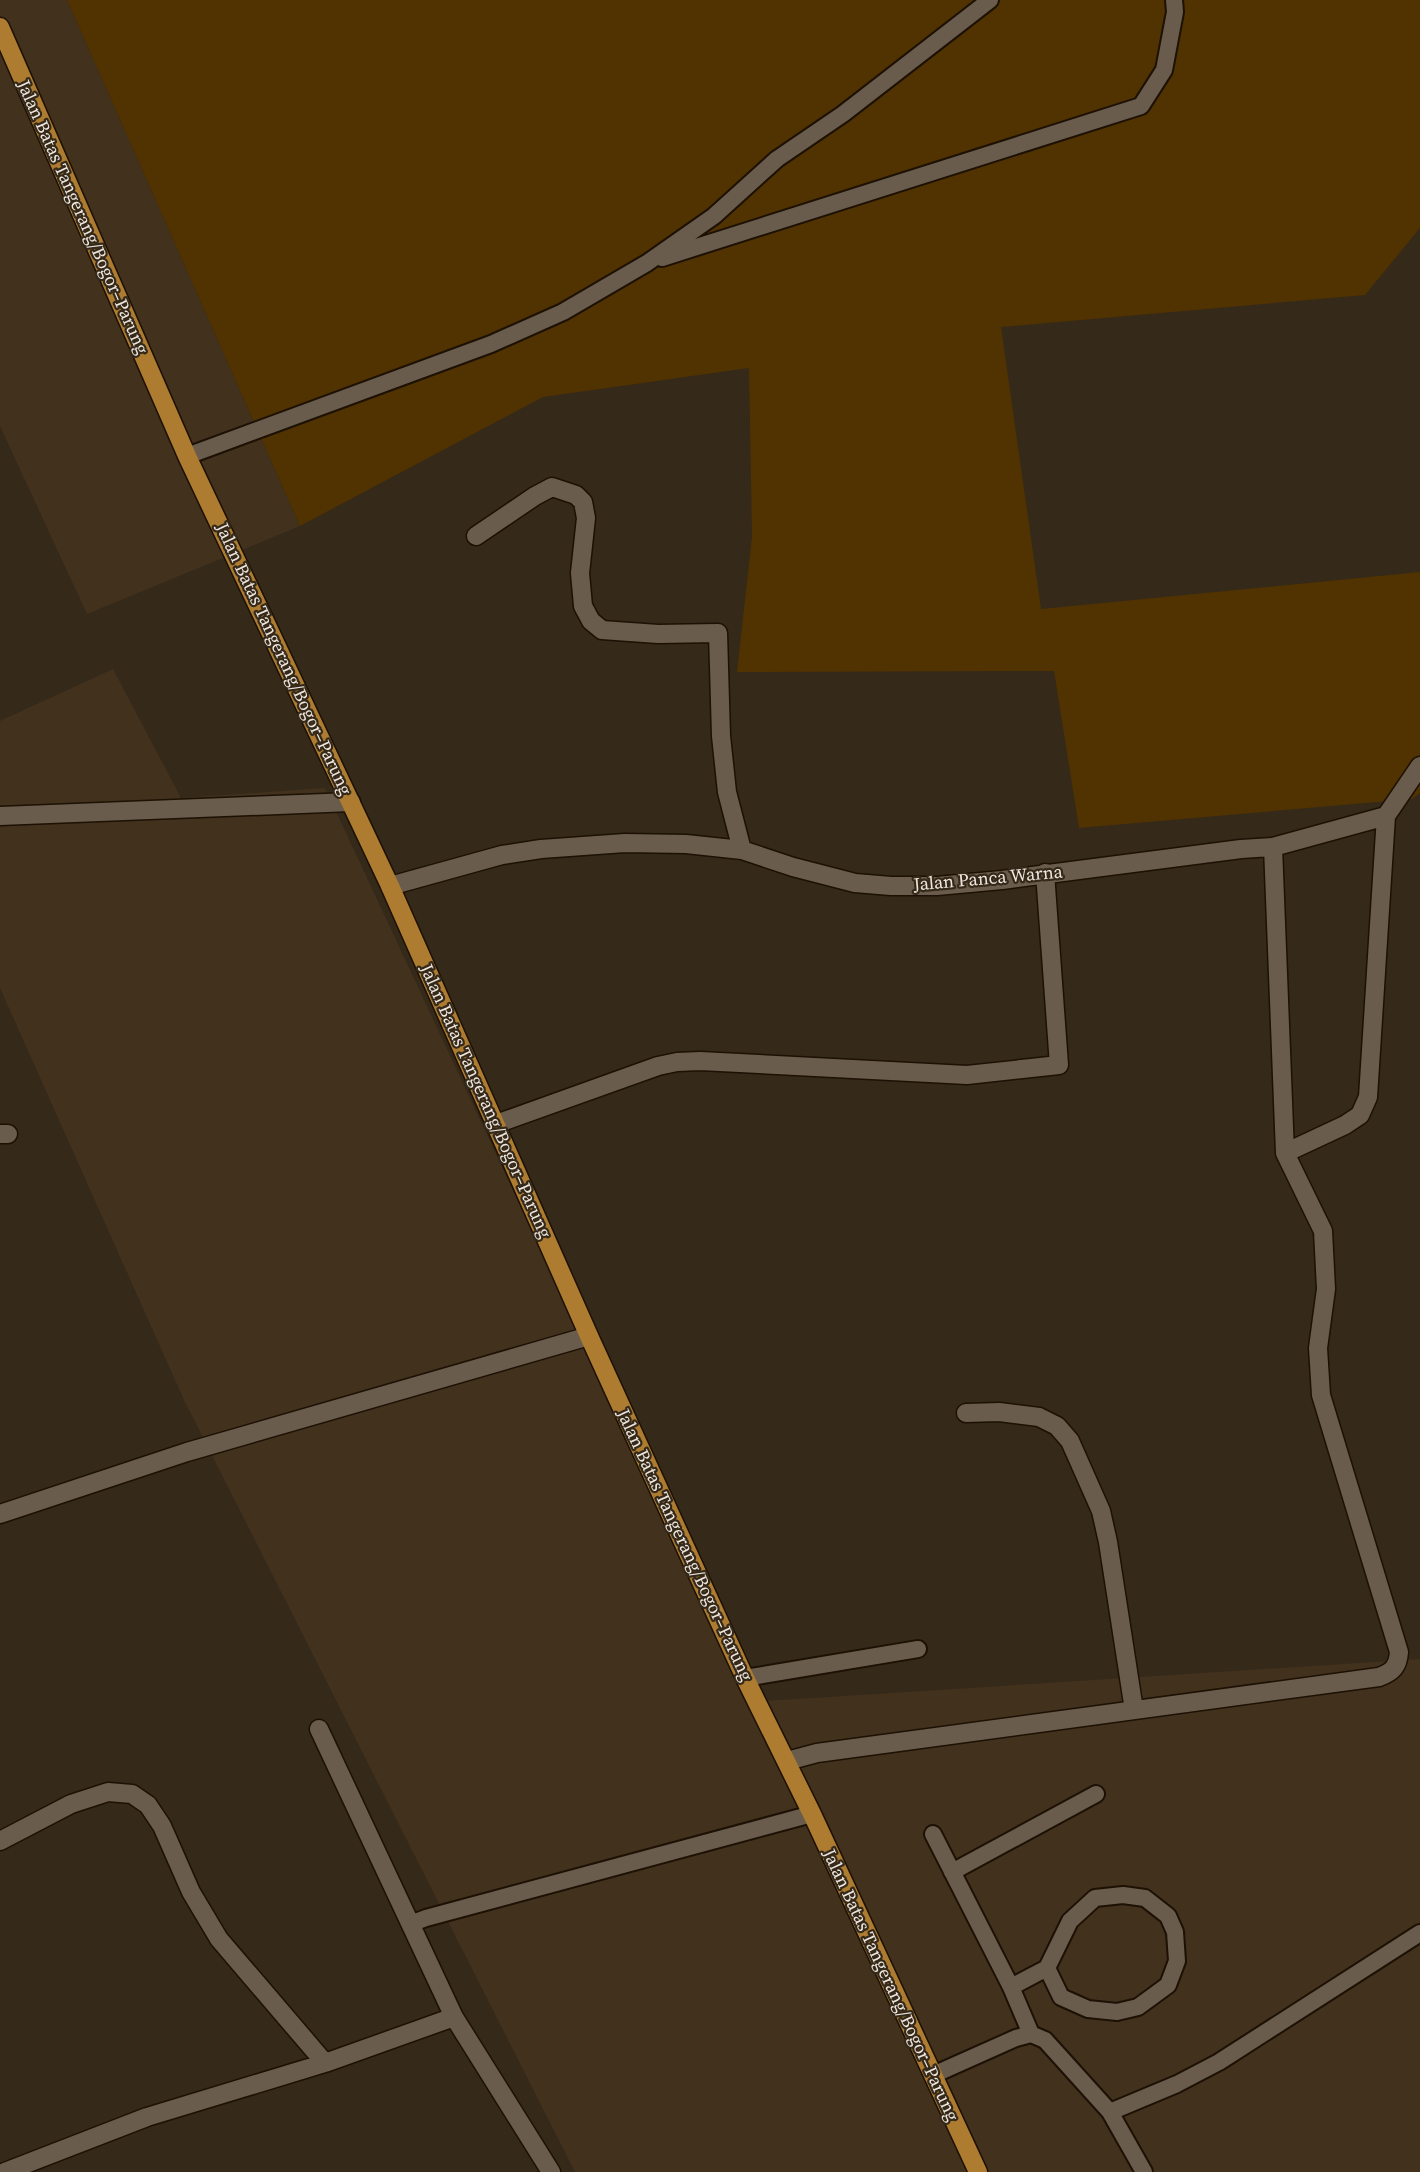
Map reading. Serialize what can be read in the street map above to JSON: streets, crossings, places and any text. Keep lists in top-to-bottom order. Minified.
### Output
{"streets":{"main road":["Jalan Batas Tangerang/Bogor–Parung"],"street":["Jalan Panca Warna"]},"crossings":[["Jalan Batas Tangerang/Bogor–Parung","Jalan Panca Warna"]]}
